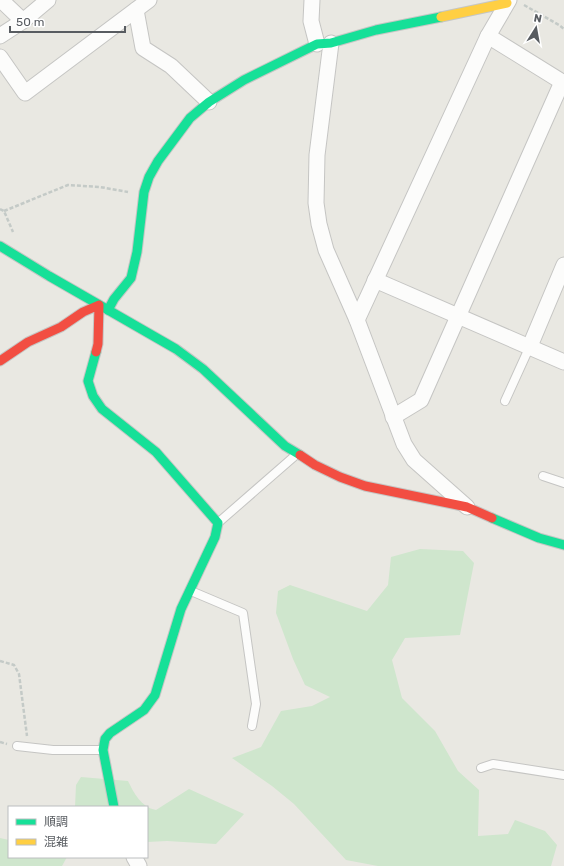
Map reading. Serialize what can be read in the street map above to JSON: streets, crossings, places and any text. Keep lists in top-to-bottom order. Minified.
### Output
{"legend":["順調","混雑"],"scale_bar":"50 m","north":"top"}
